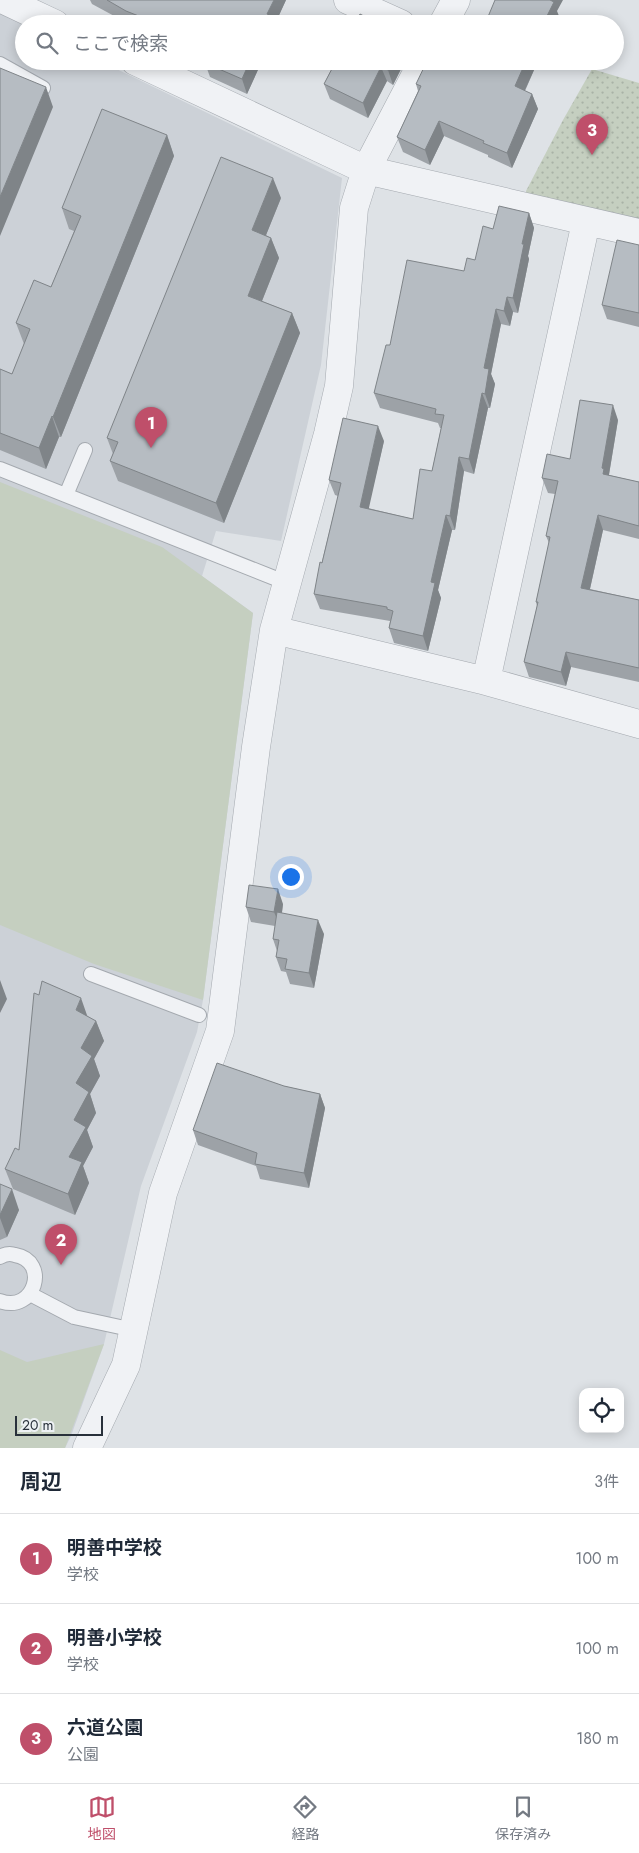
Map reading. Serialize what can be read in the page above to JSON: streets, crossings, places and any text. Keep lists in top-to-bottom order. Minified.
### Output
{"scale_bar":"20 m","page":{"search":"ここで検索","pins":["3","1","2"],"scale":"20 m","heading":["周辺","3件"],"list":[{"mark":"1","name":"明善中学校","note":"学校","value":"100 m"},{"mark":"2","name":"明善小学校","note":"学校","value":"100 m"},{"mark":"3","name":"六道公園","note":"公園","value":"180 m"}],"nav":["地図","経路","保存済み"]}}
